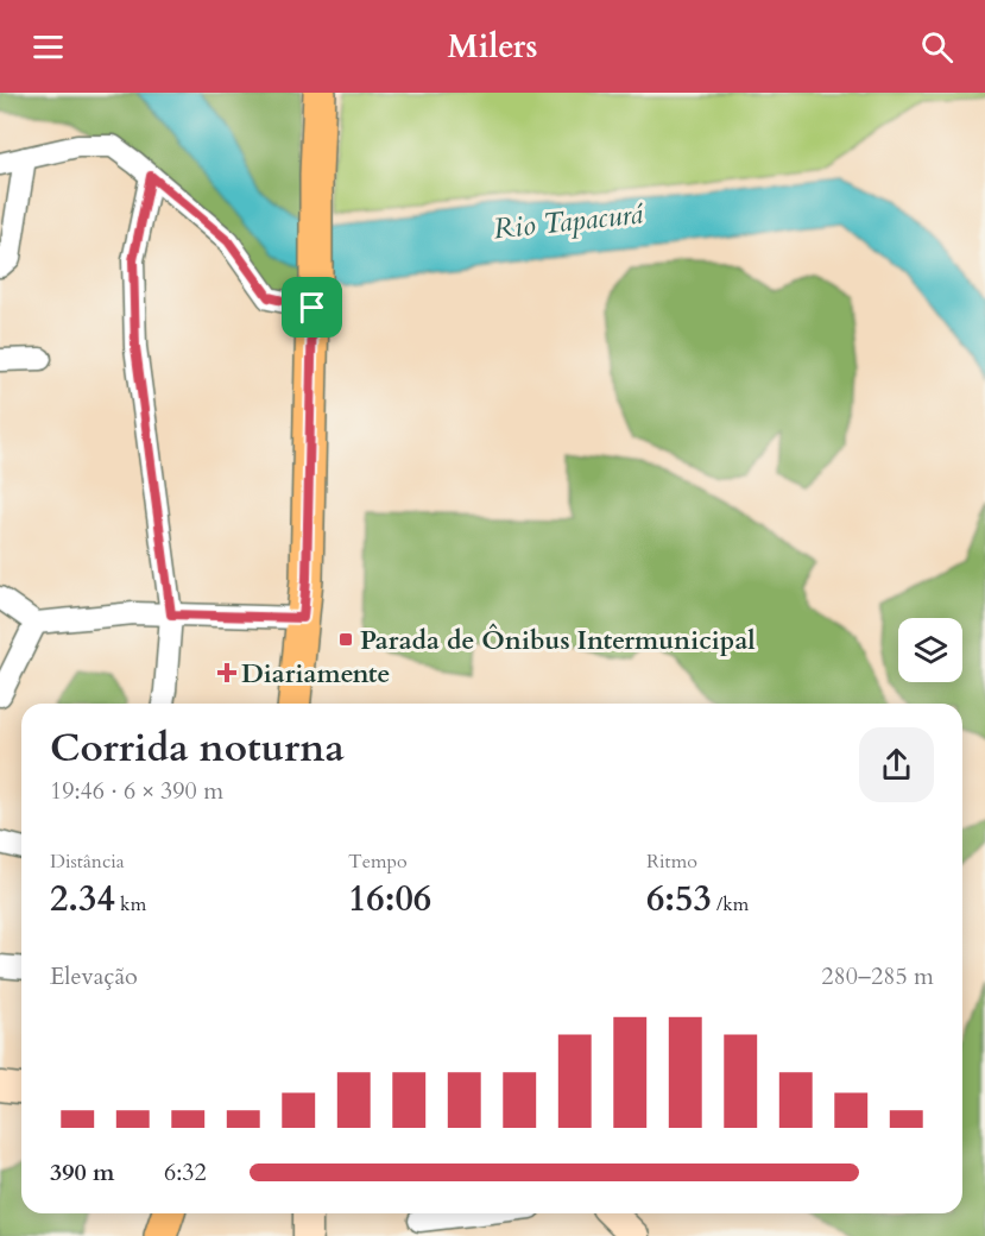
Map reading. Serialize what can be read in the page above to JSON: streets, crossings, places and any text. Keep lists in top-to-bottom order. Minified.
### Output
{"water":["Rio Tapacurá"],"places":{"transit":["Parada de Ônibus Intermunicipal"],"health":["Diariamente"]},"page":{"header":"Milers","heading":["Corrida noturna","19:46 · 6 × 390 m"],"stats":[["Distância","2.34 km"],["Tempo","16:06"],["Ritmo","6:53 /km"]],"chart":["Elevação","280–285 m"],"list":[{"name":"390 m","note":"6:32"}]}}
